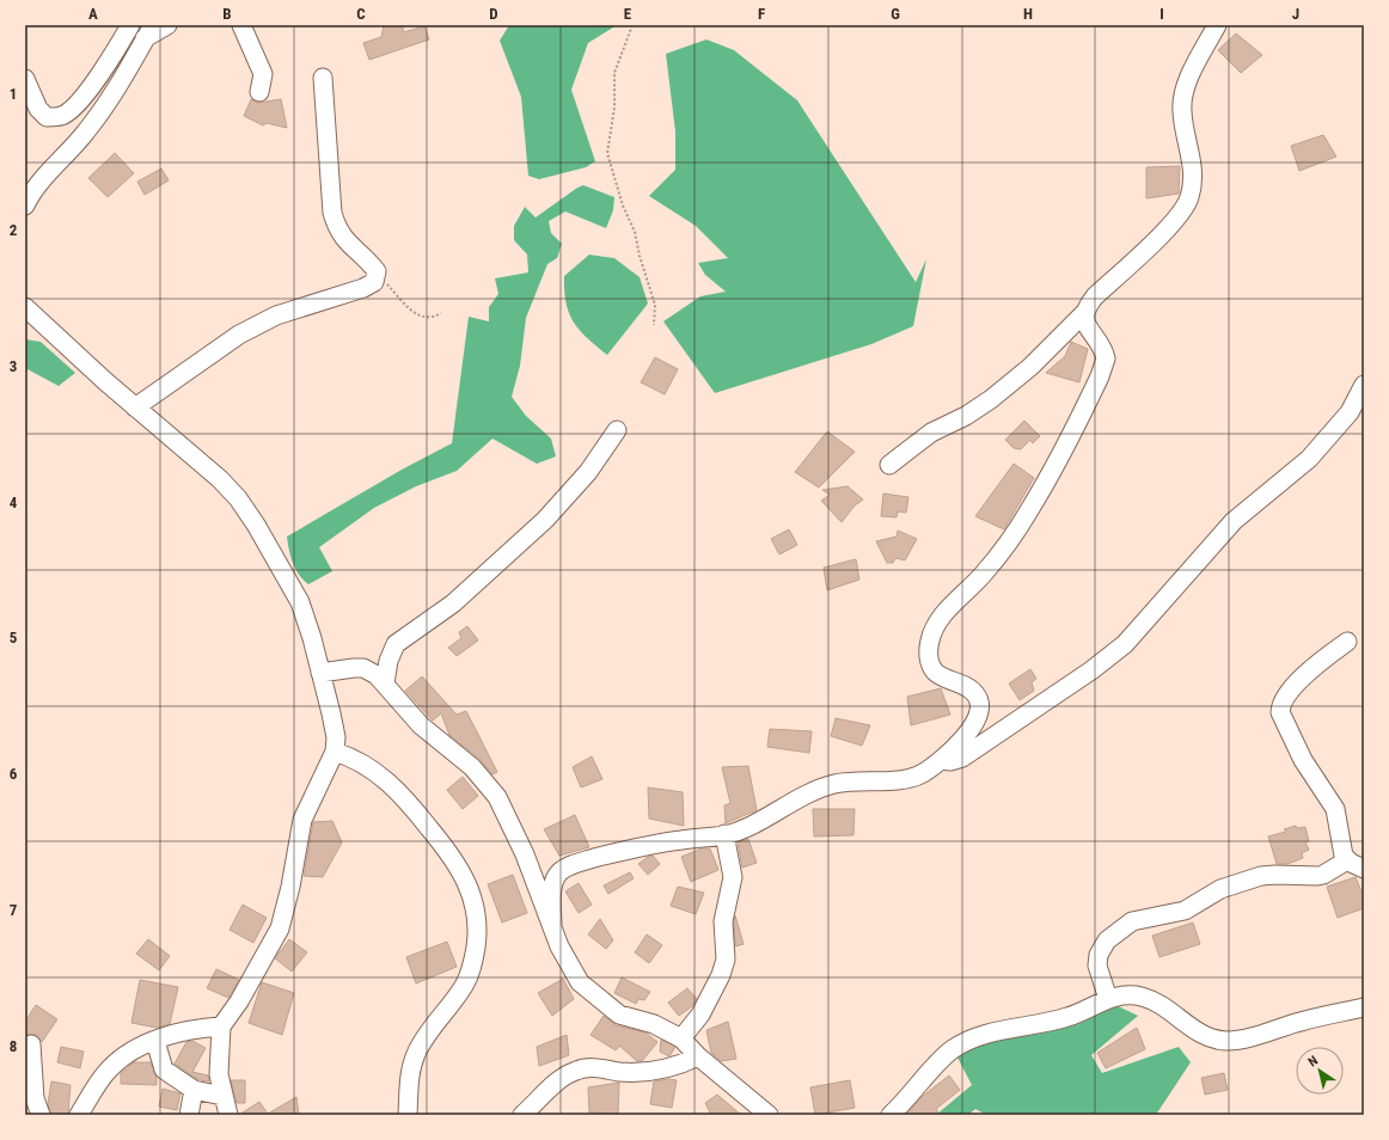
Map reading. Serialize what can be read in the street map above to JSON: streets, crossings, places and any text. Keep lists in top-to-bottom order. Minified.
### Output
{"north":"top left","grid":{"columns":["A","B","C","D","E","F","G","H","I","J"],"rows":["1","2","3","4","5","6","7","8"]}}
